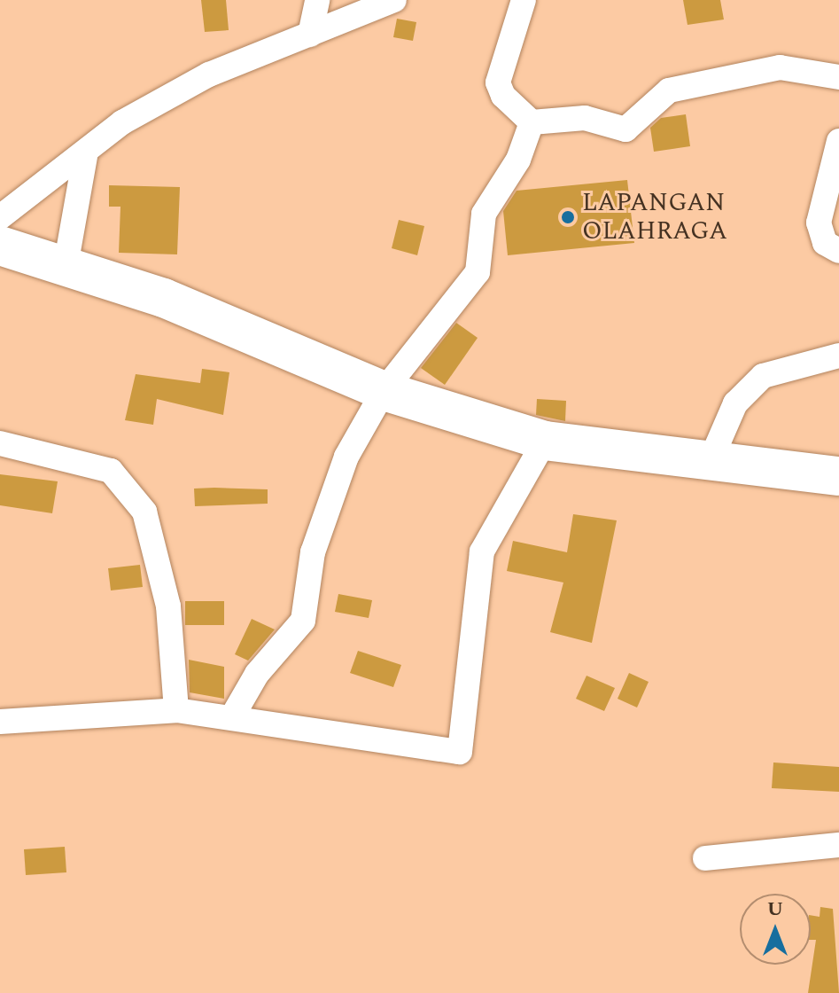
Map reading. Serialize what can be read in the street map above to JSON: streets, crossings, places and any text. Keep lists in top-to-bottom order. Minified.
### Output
{"places":["LAPANGAN OLAHRAGA"],"north":"top"}
